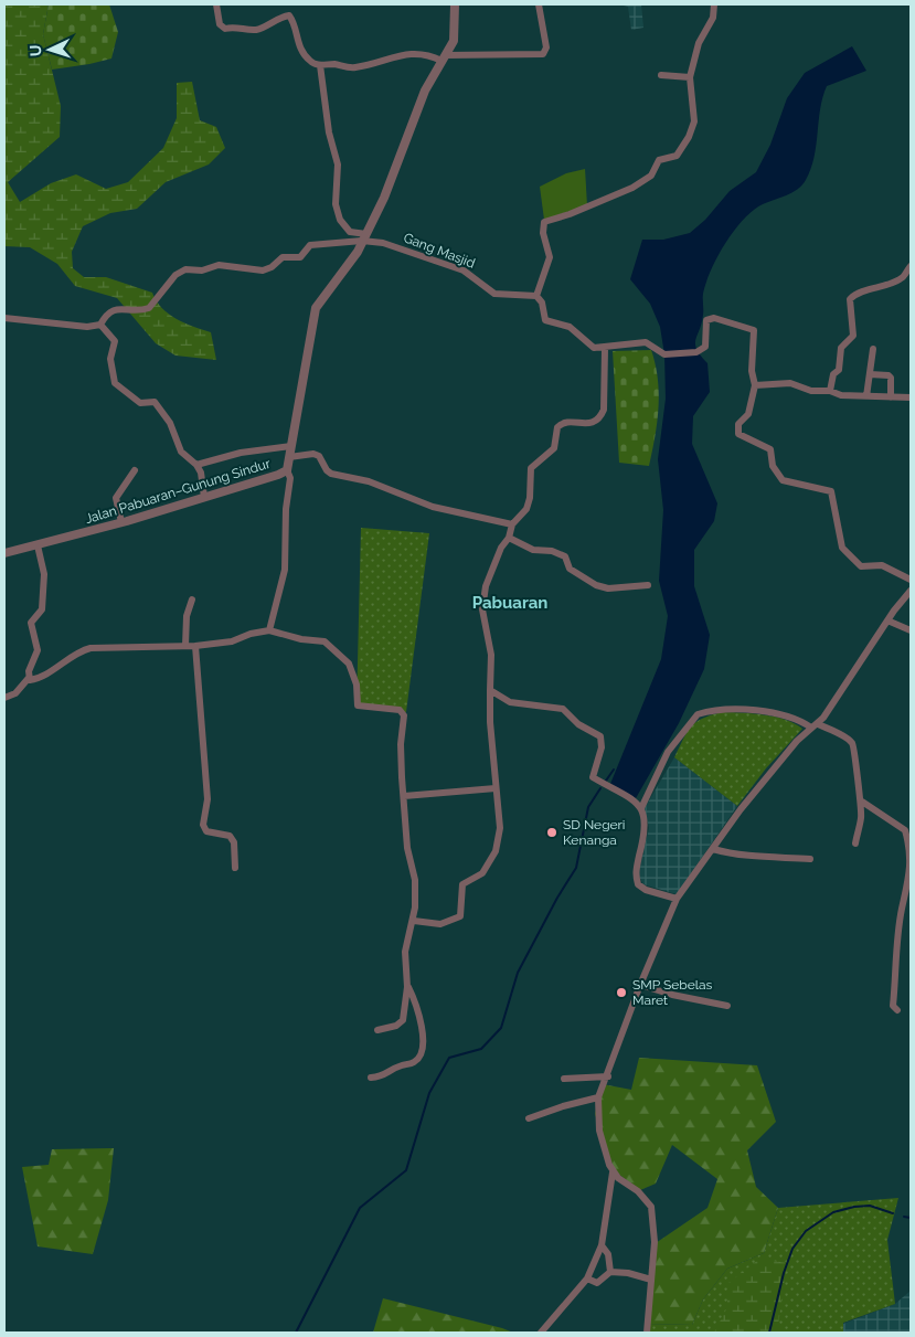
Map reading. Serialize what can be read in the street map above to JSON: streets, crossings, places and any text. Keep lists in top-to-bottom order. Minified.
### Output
{"streets":{"street":["Gang Masjid","Jalan Pabuaran–Gunung Sindur"]},"crossings":[["Gang Masjid","Jalan Pabuaran–Gunung Sindur"]],"districts":["Pabuaran"],"places":["SD Negeri Kenanga","SMP Sebelas Maret"],"north":"left"}
